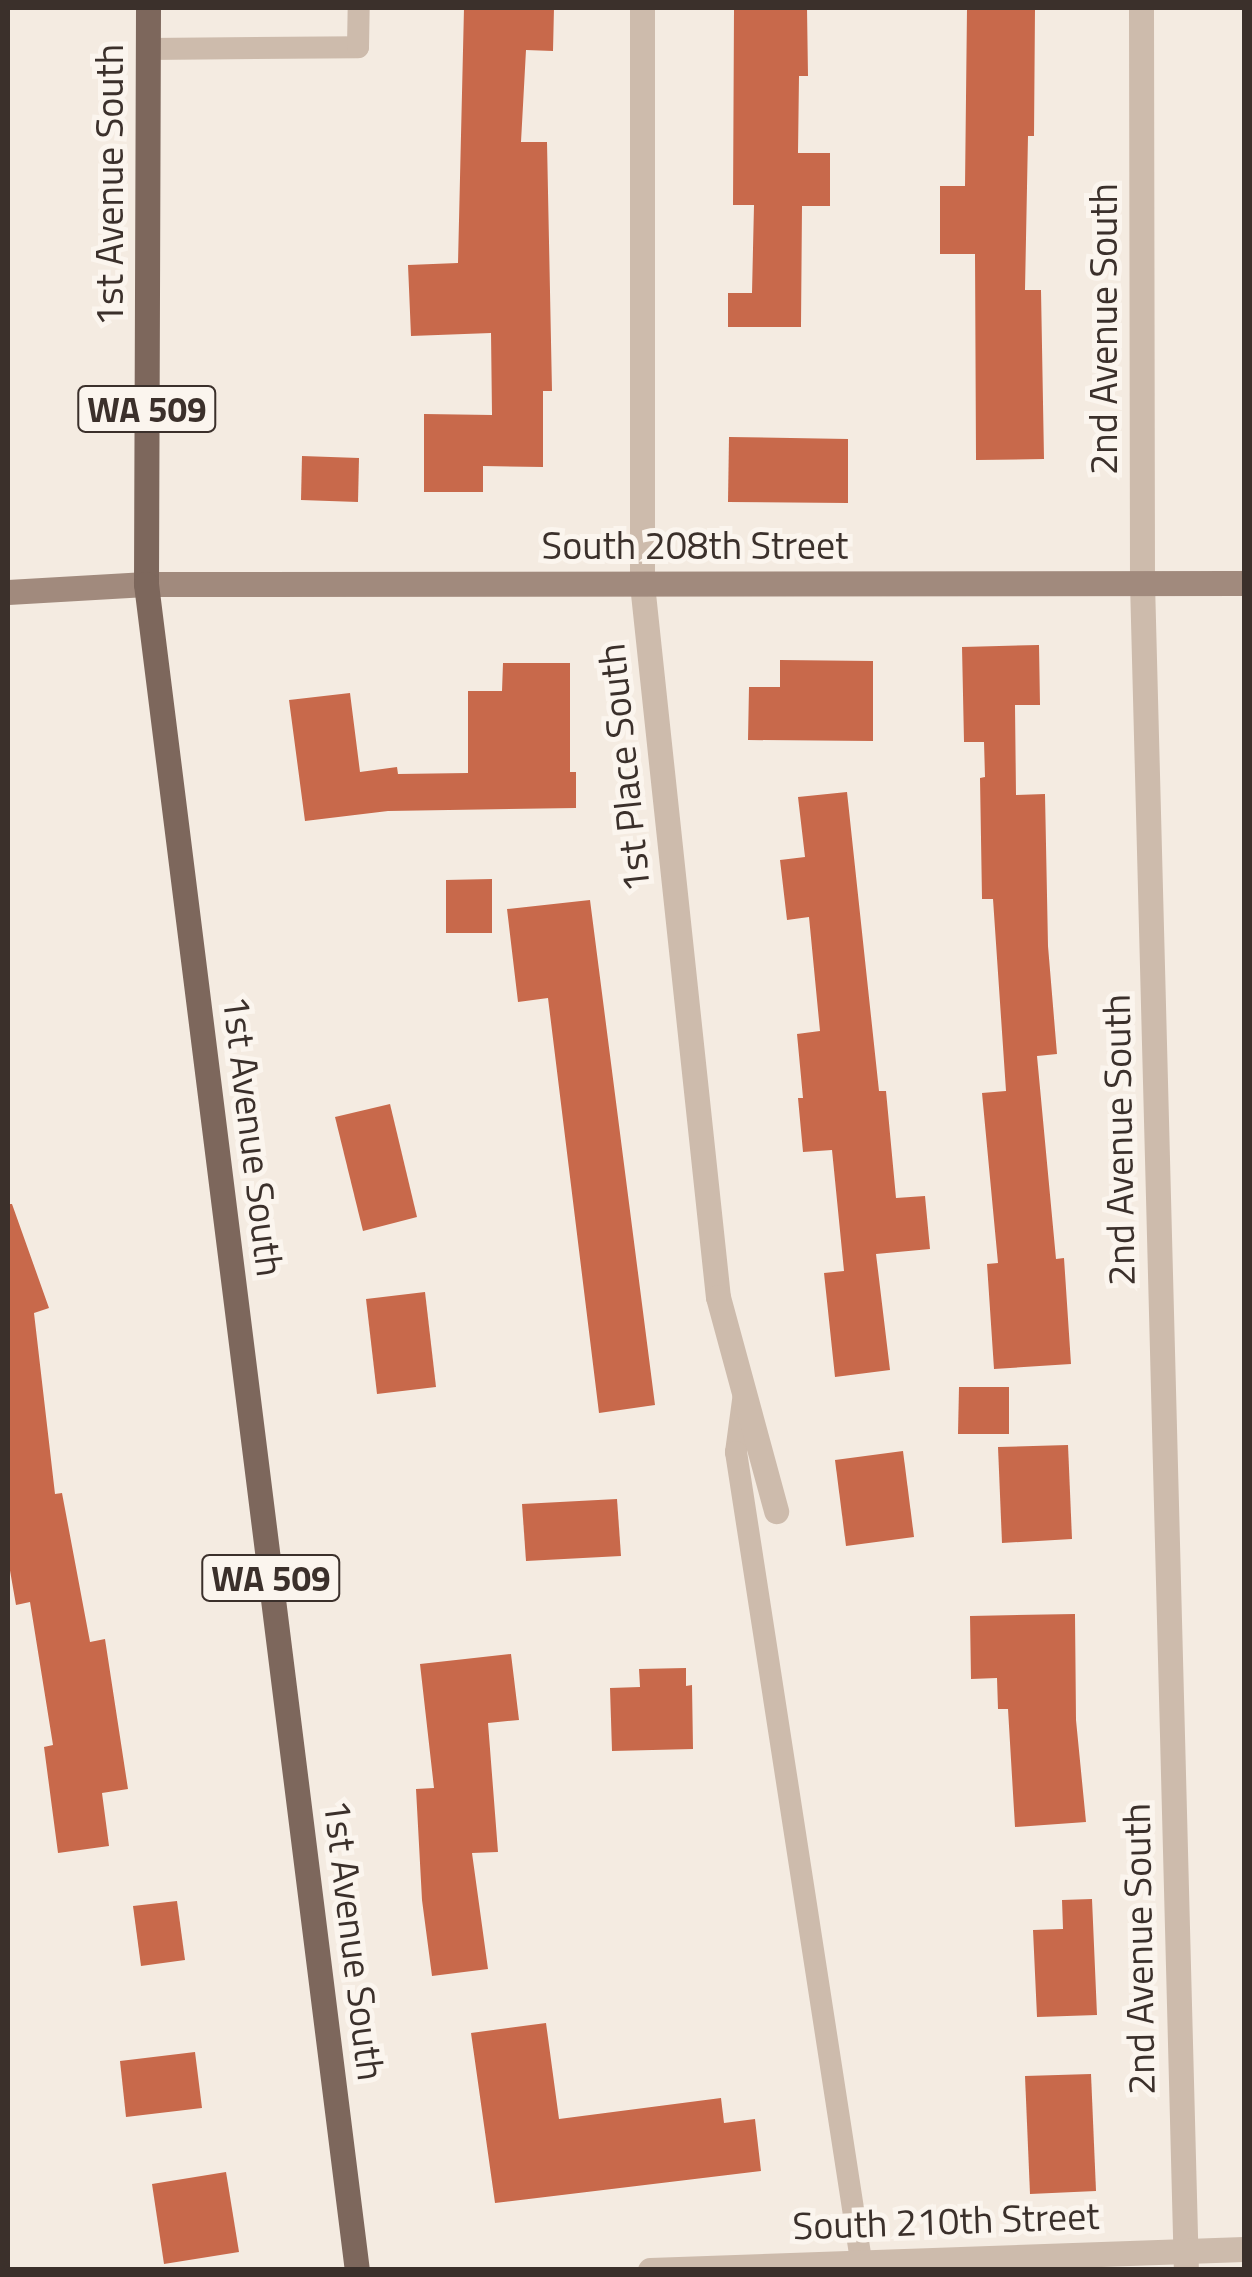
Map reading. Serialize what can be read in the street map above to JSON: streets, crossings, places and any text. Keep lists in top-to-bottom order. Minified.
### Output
{"streets":{"main road":["1st Avenue South","WA 509"],"street":["2nd Avenue South","South 208th Street","1st Place South","South 210th Street"]},"crossings":[["1st Avenue South","South 208th Street"],["2nd Avenue South","South 208th Street"],["2nd Avenue South","South 210th Street"],["South 208th Street","1st Place South"]]}
